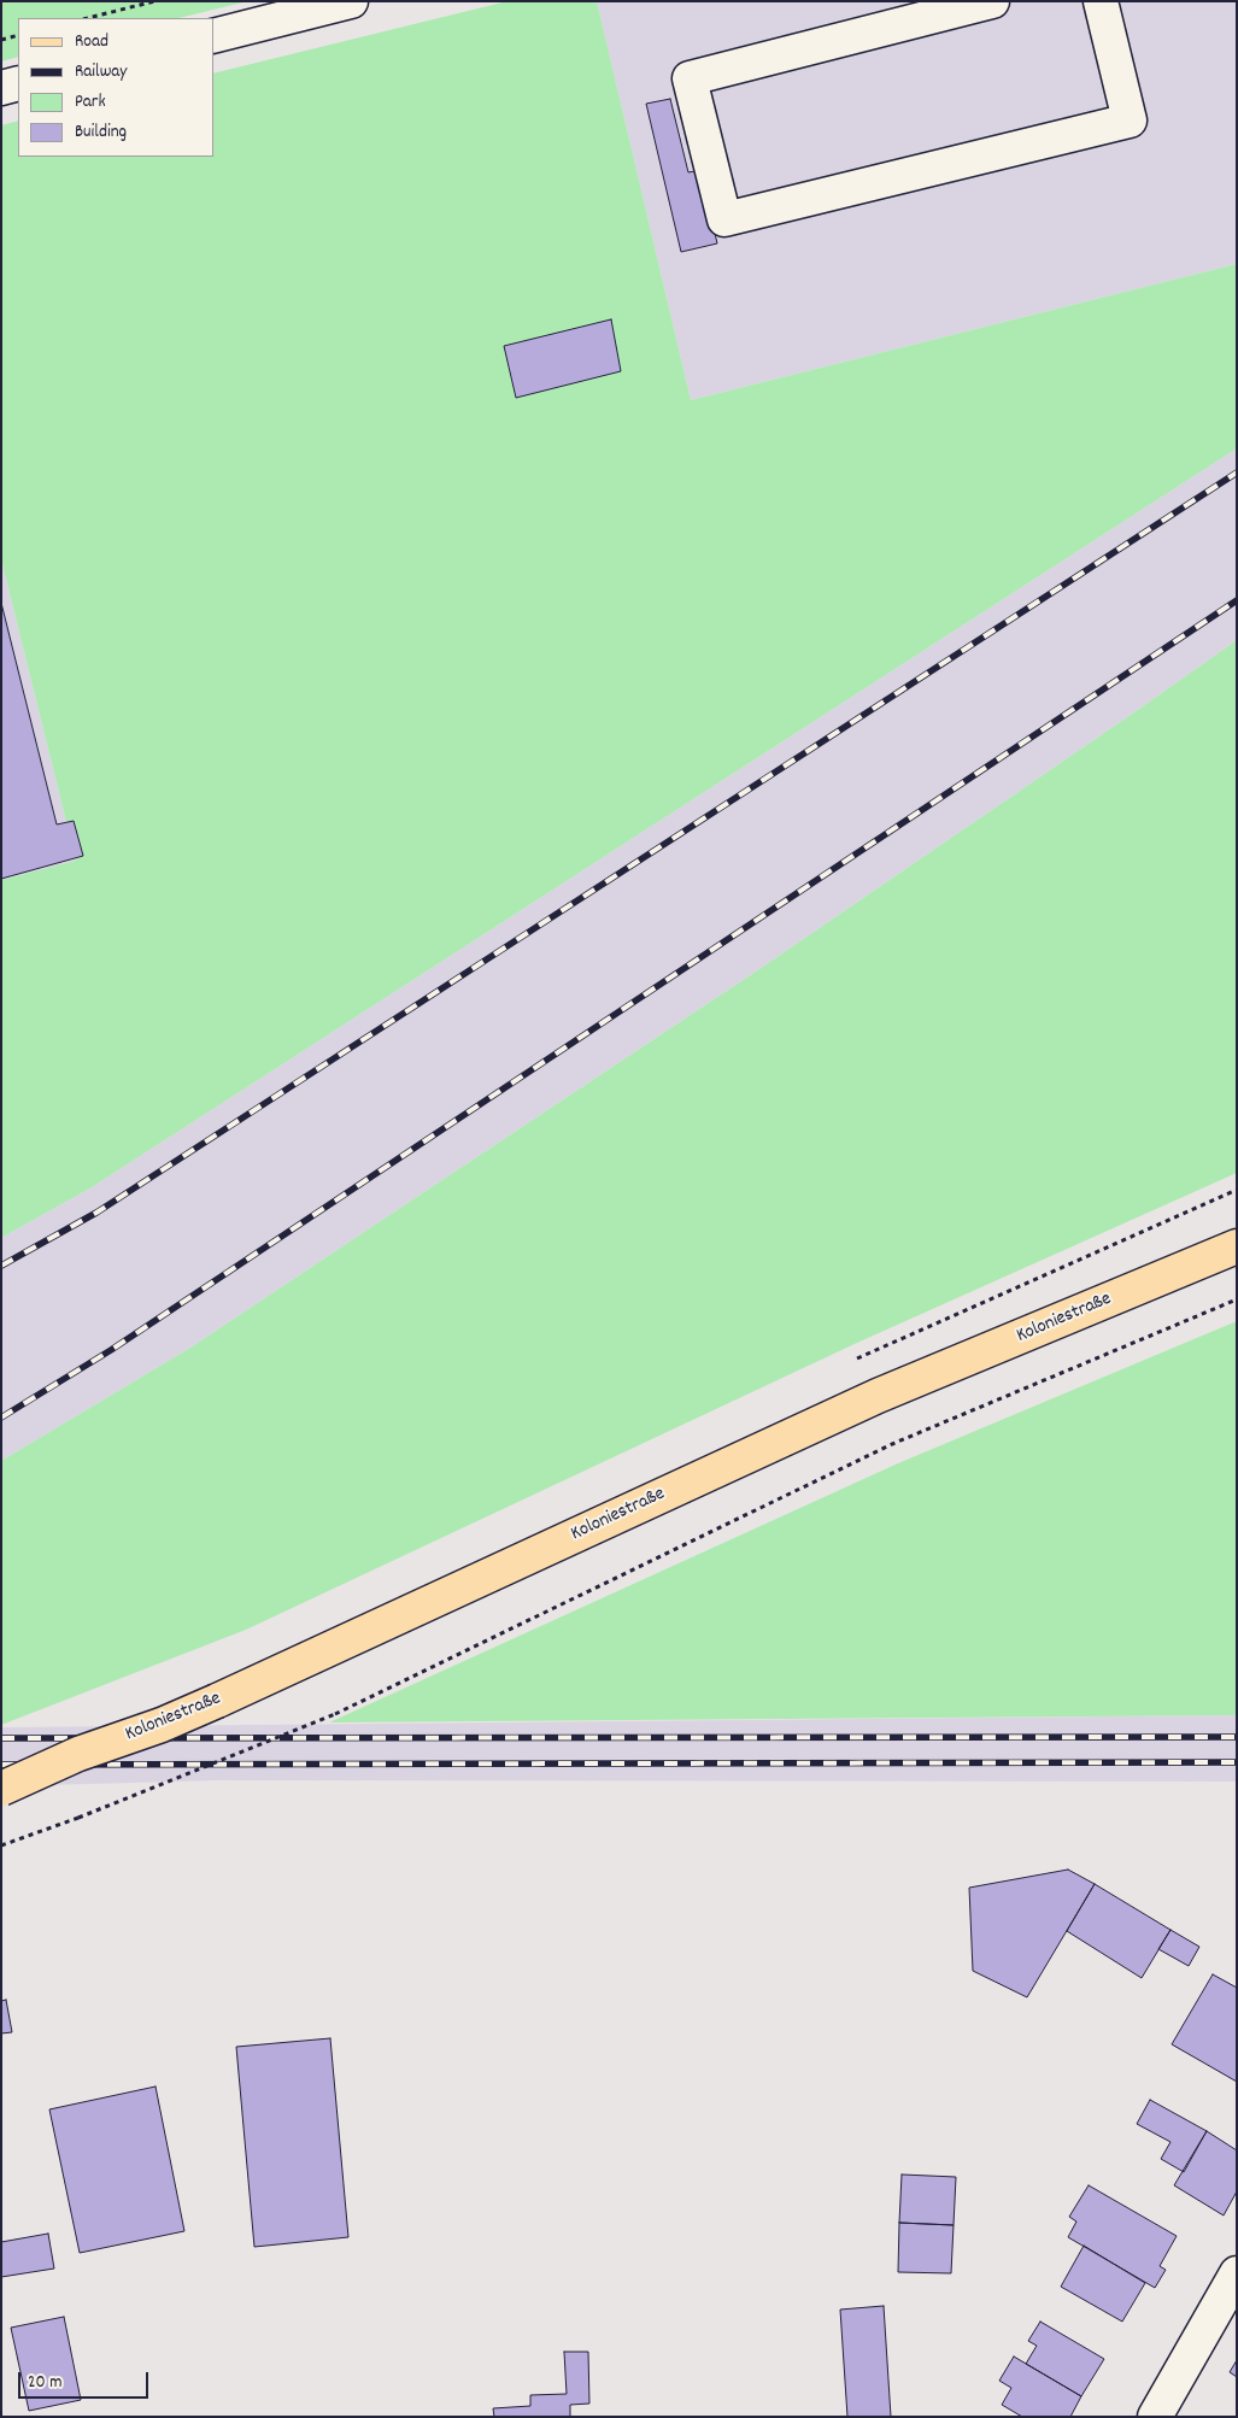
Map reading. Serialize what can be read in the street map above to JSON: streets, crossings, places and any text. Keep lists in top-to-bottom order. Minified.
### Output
{"streets":{"main road":["Koloniestraße"]},"legend":["Road","Railway","Park","Building"],"scale_bar":"20 m"}
